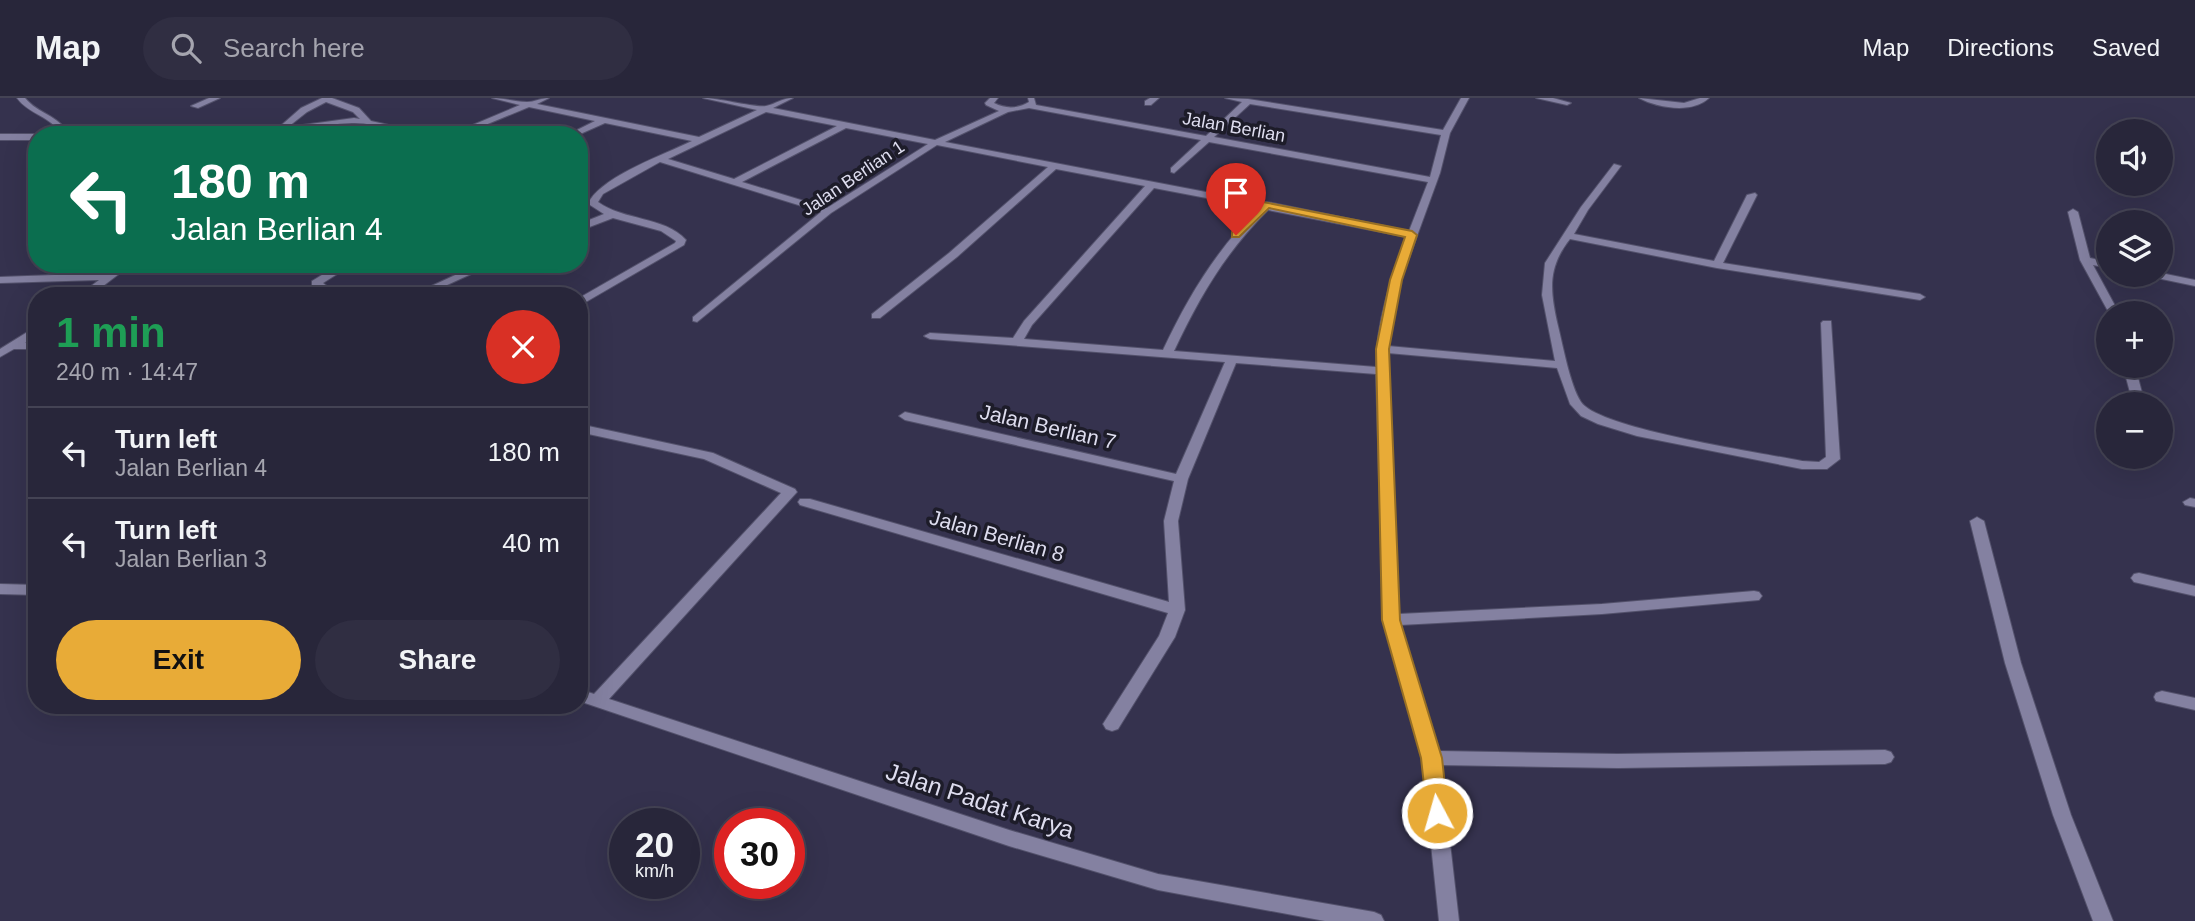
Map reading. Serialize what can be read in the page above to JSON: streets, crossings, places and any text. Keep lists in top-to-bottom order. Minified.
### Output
{"streets":{"street":["Jalan Berlian","Jalan Berlian 1","Jalan Berlian 7","Jalan Berlian 8","Jalan Padat Karya"]},"crossings":[["Jalan Berlian","Jalan Berlian 1"]],"page":{"header":"Map","search":"Search here","nav":["Map","Directions","Saved"],"map_buttons":["+","−"],"turn":["180 m","Jalan Berlian 4"],"heading":["1 min","240 m · 14:47"],"list":[{"name":"Turn left","note":"Jalan Berlian 4","value":"180 m"},{"name":"Turn left","note":"Jalan Berlian 3","value":"40 m"}],"buttons":["Exit","Share"],"speed":"20 km/h","limit":"30"}}
